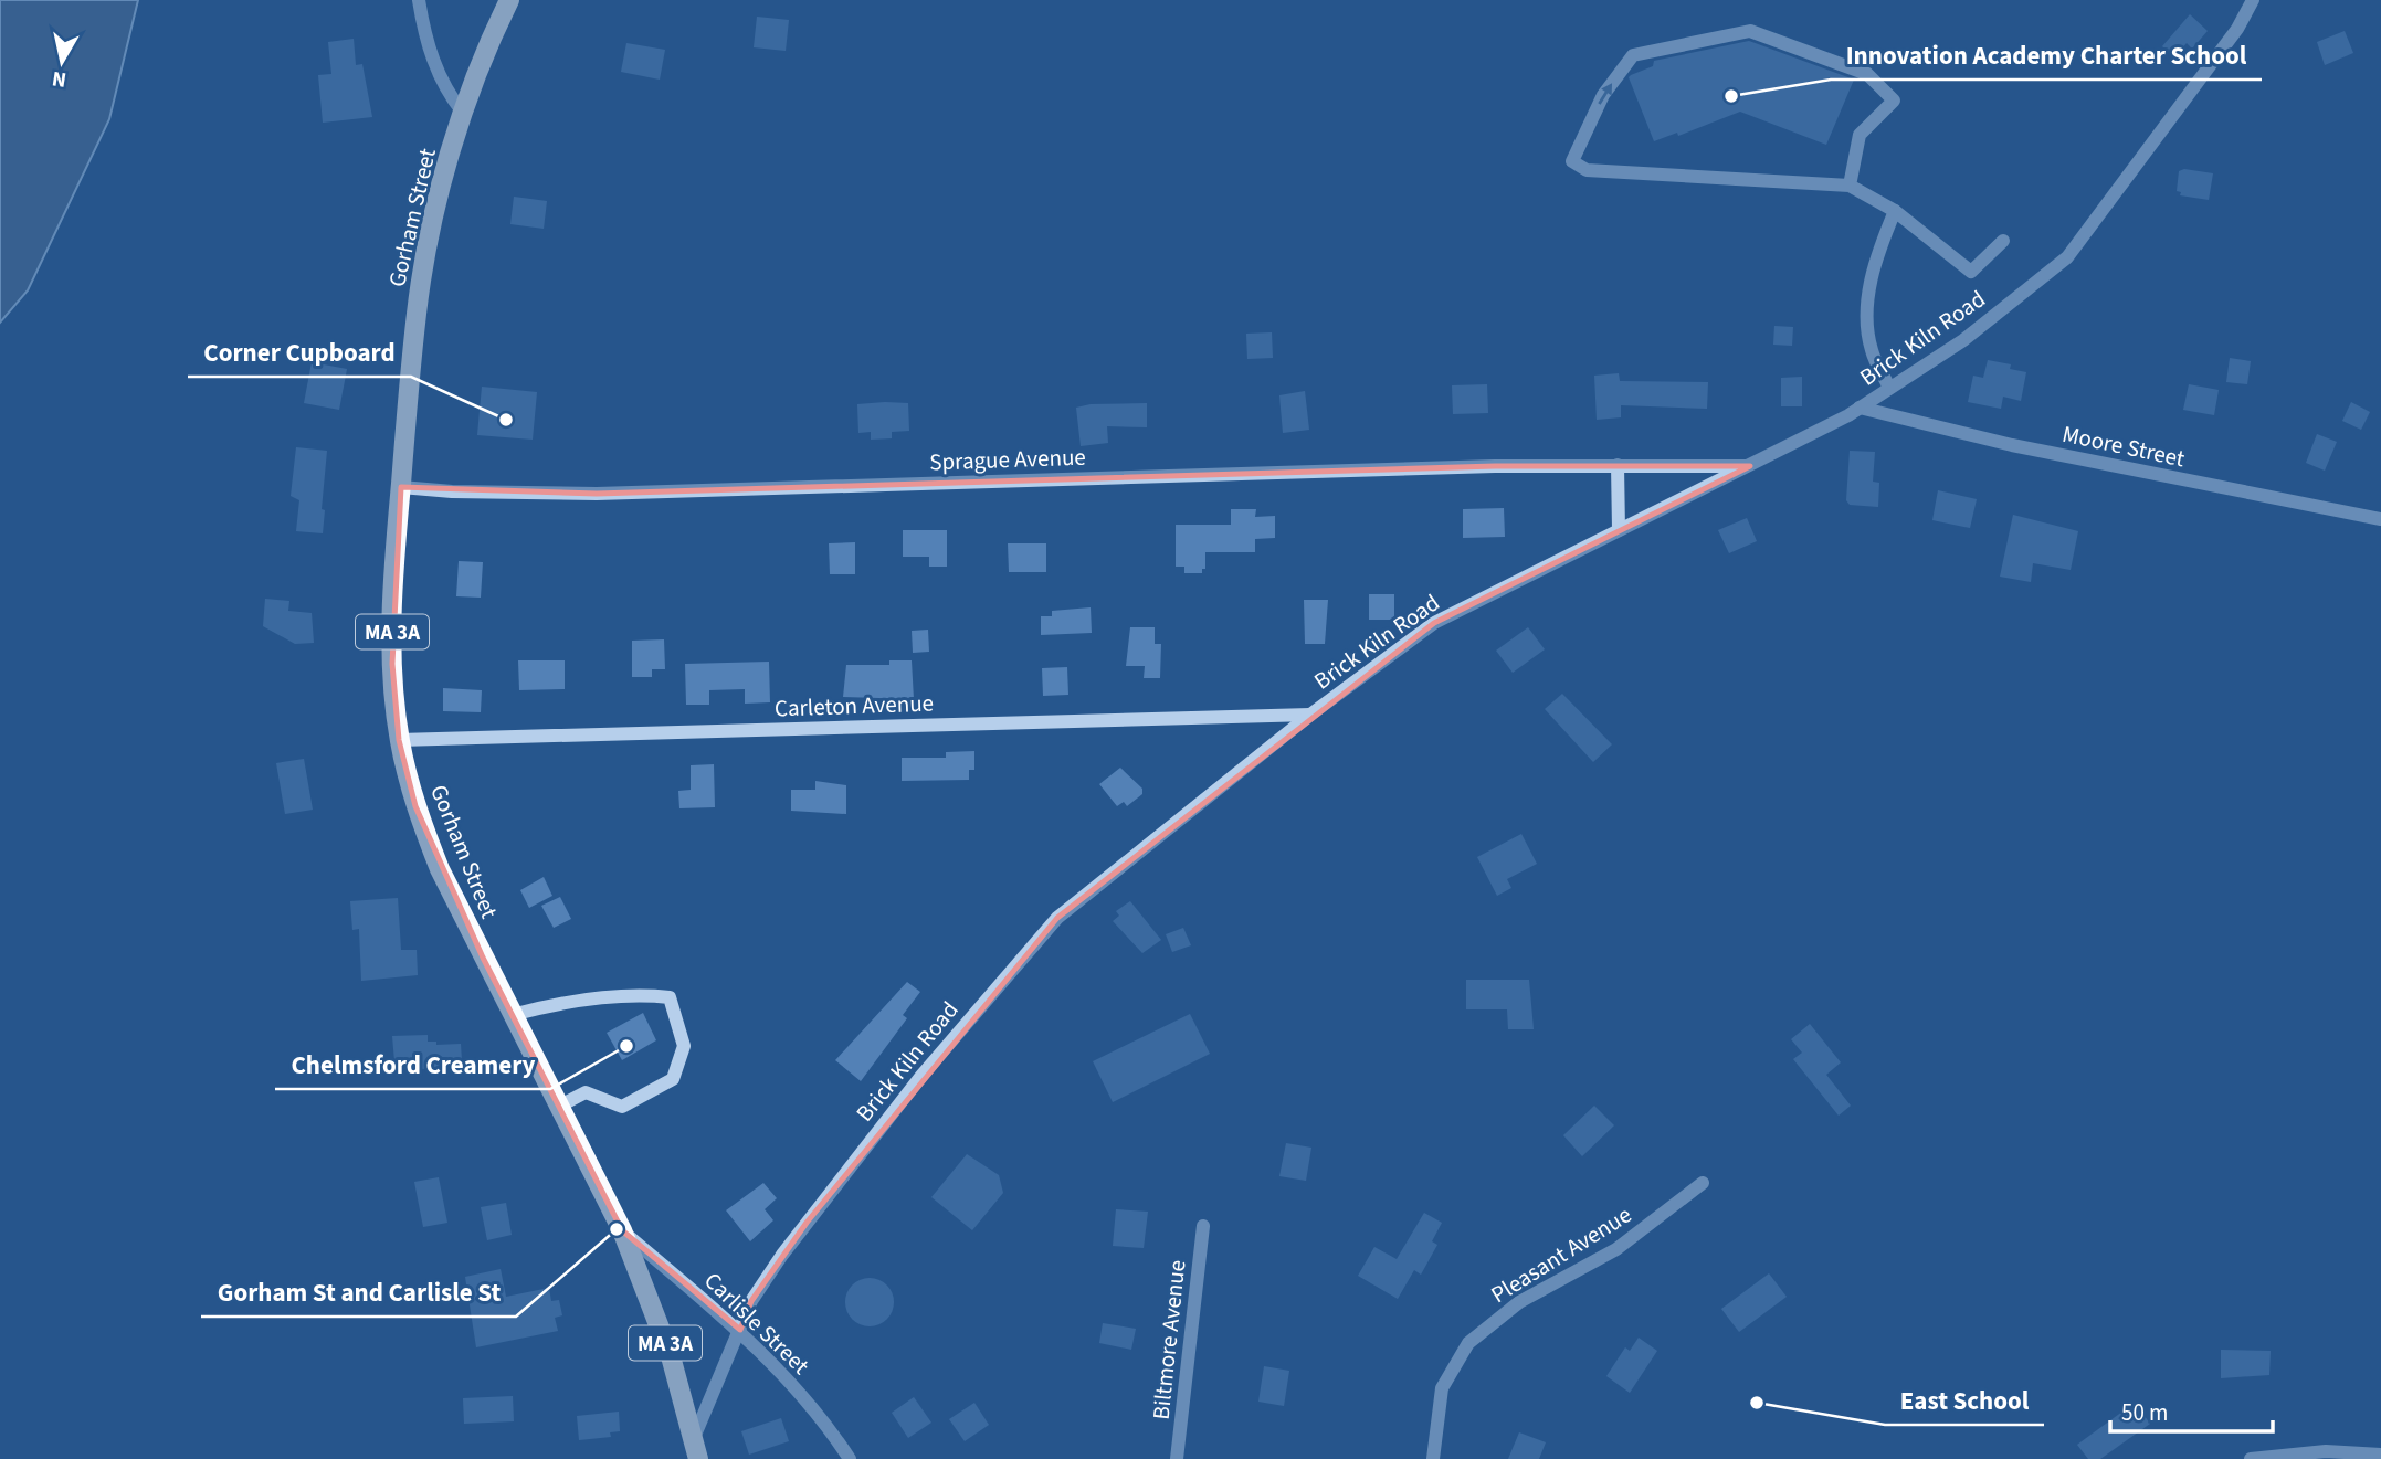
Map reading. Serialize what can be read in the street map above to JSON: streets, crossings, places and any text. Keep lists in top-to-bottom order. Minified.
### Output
{"streets":{"main road":["Gorham Street","MA 3A"],"street":["Brick Kiln Road","Moore Street","Sprague Avenue","Carleton Avenue","Pleasant Avenue","Carlisle Street","Biltmore Avenue"]},"crossings":[["Gorham Street","Brick Kiln Road"],["Gorham Street","Sprague Avenue"],["Gorham Street","Carleton Avenue"],["Gorham Street","Carlisle Street"],["Brick Kiln Road","Moore Street"],["Brick Kiln Road","Sprague Avenue"],["Brick Kiln Road","Carleton Avenue"],["Brick Kiln Road","Carlisle Street"]],"places":["Innovation Academy Charter School","Corner Cupboard","Chelmsford Creamery","Gorham St and Carlisle St","East School"],"scale_bar":"50 m","north":"bottom"}
